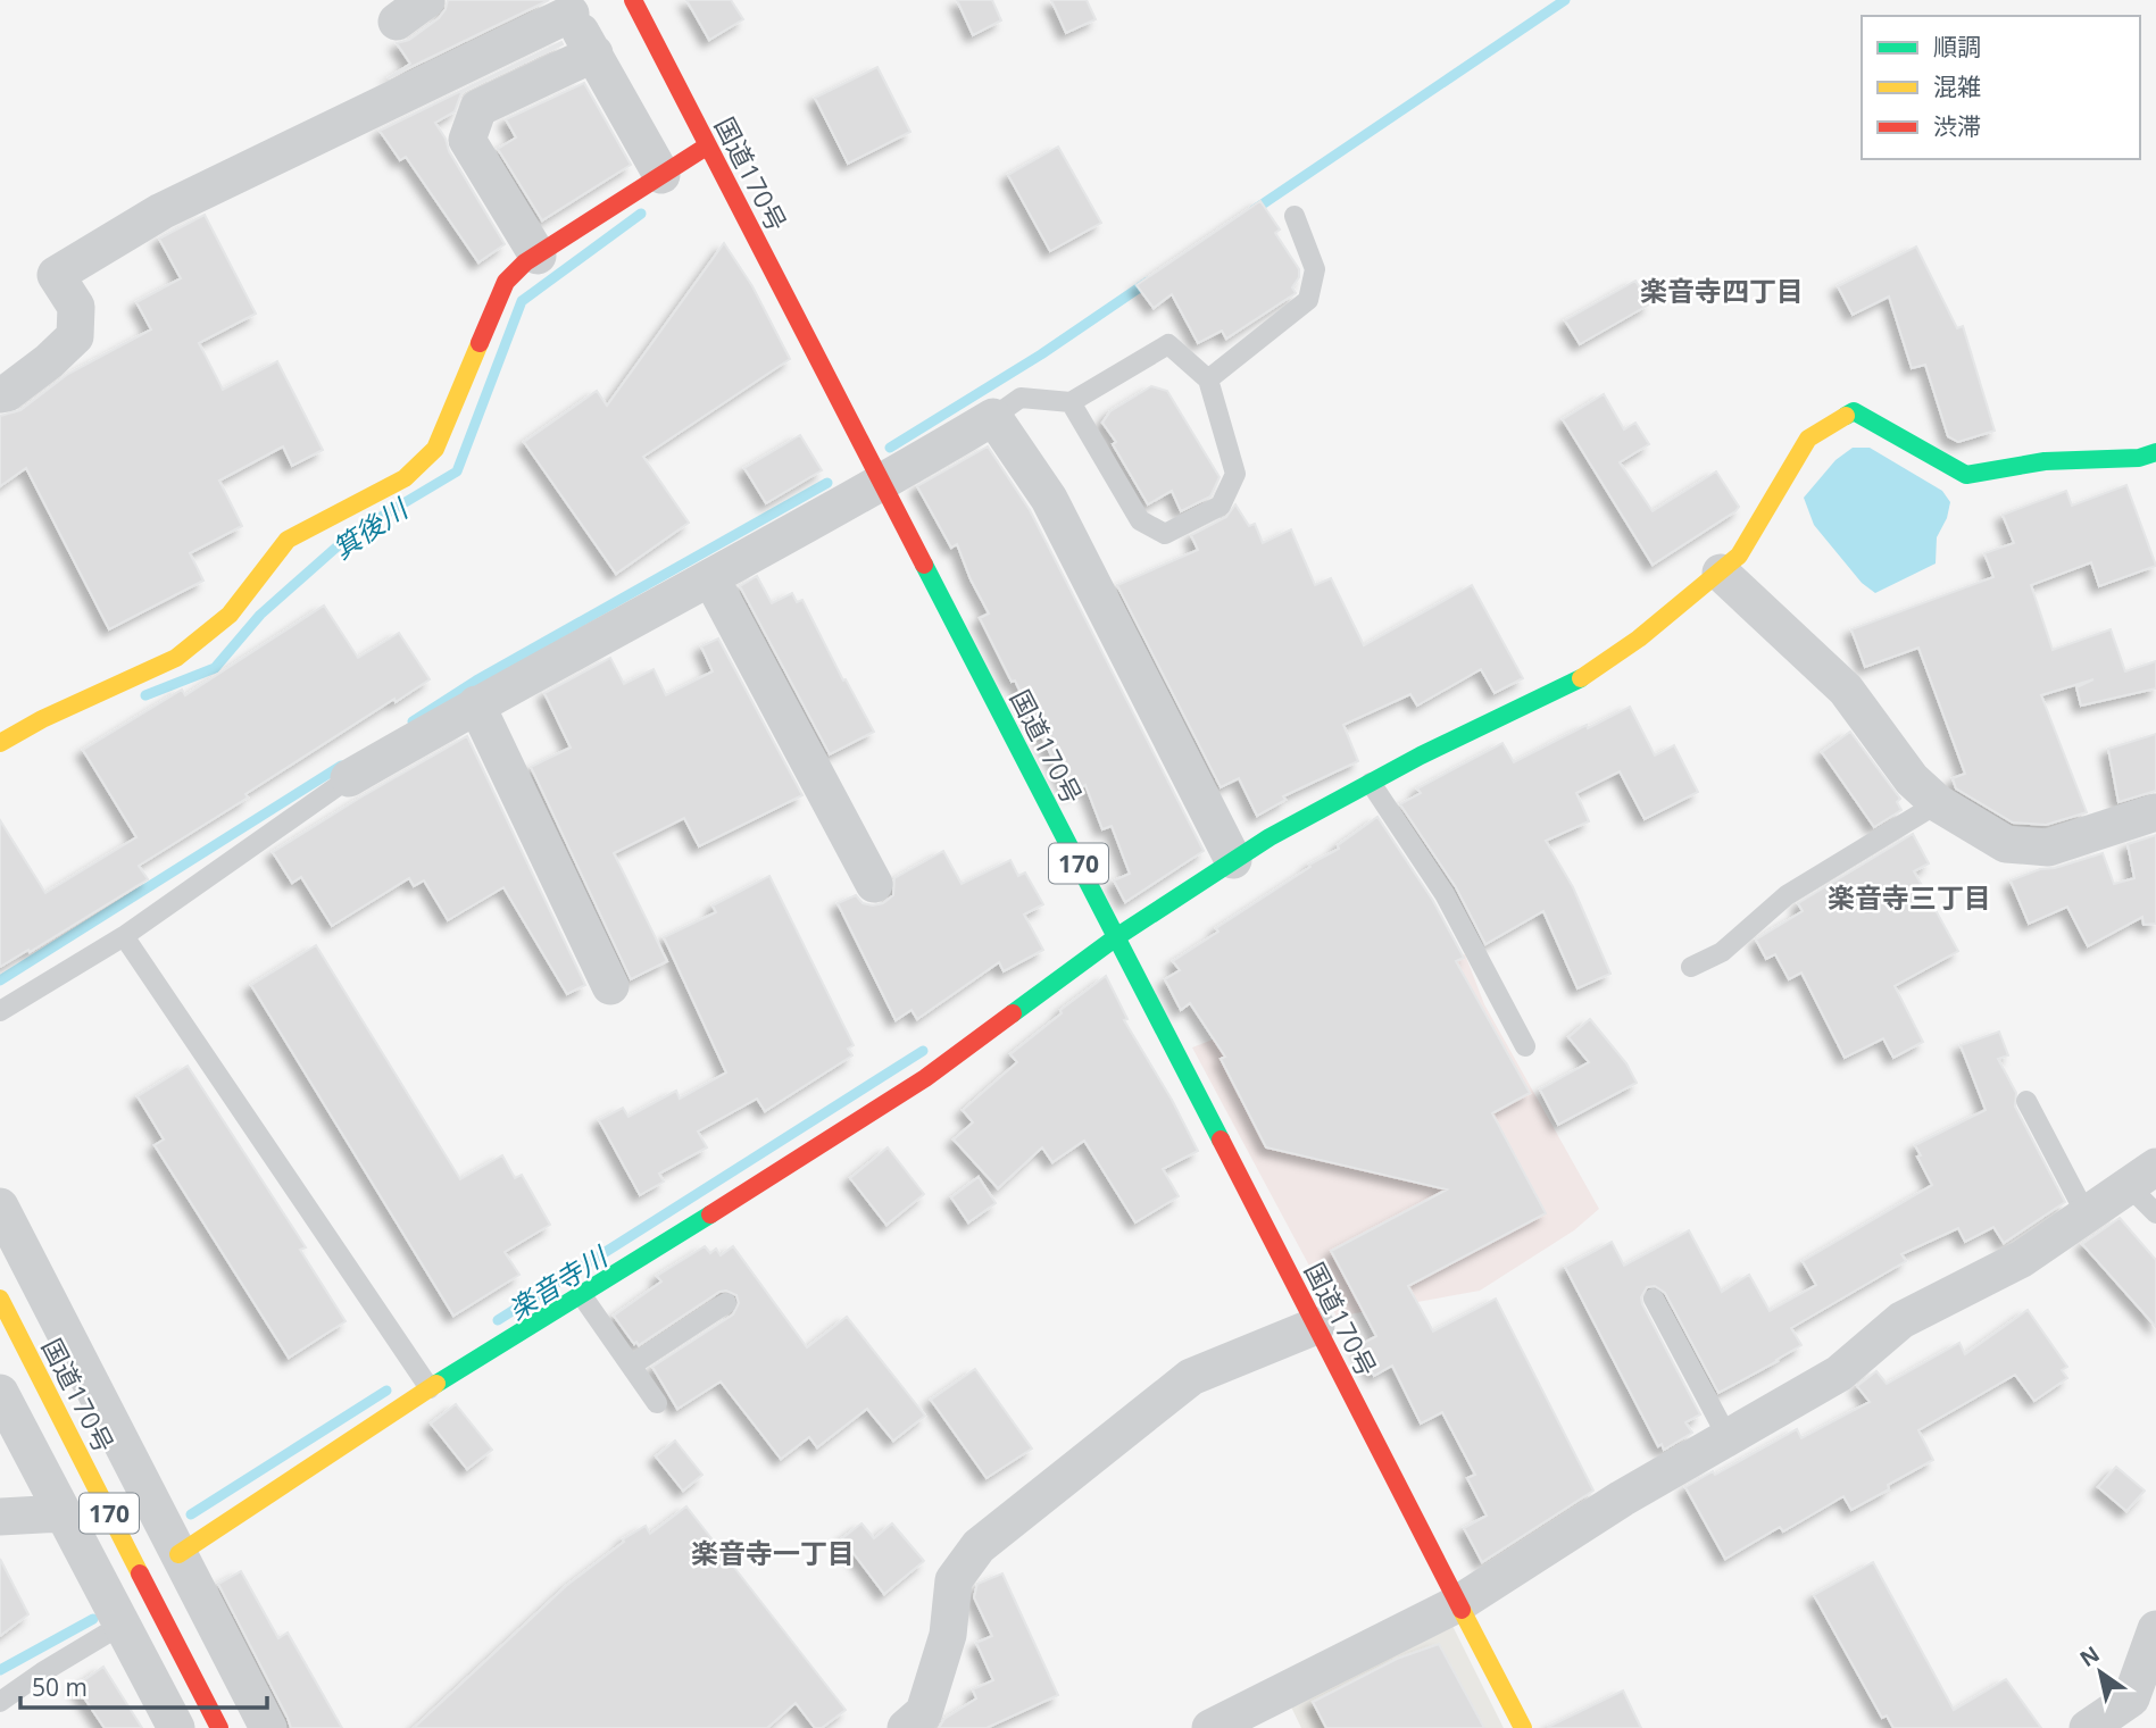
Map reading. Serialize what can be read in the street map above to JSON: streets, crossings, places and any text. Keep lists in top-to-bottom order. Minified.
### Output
{"streets":{"main road":["国道170号","170"]},"districts":["楽音寺四丁目","楽音寺三丁目","楽音寺一丁目"],"water":["箕後川","楽音寺川"],"legend":["順調","混雑","渋滞"],"scale_bar":"50 m","north":"top left"}
